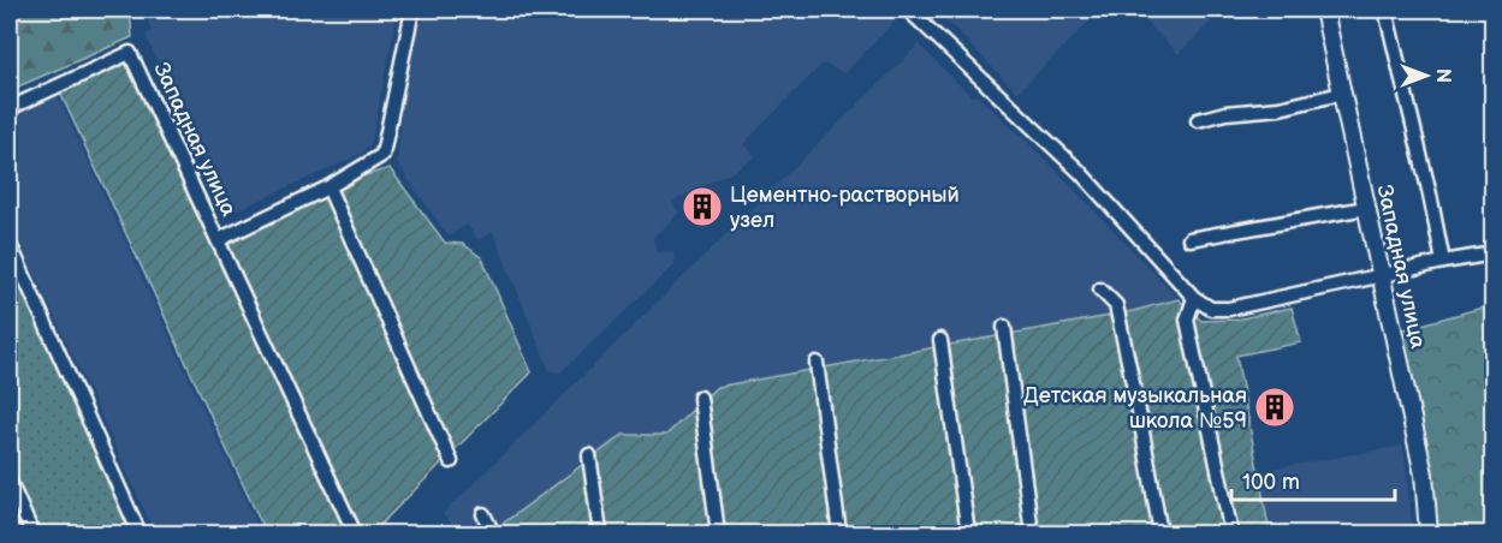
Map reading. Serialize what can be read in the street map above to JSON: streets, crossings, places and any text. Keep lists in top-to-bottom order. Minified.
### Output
{"streets":{"street":["Западная улица"]},"places":{"building":["Цементно-растворный узел","Детская музыкальная школа №59"]},"scale_bar":"100 m","north":"right"}
